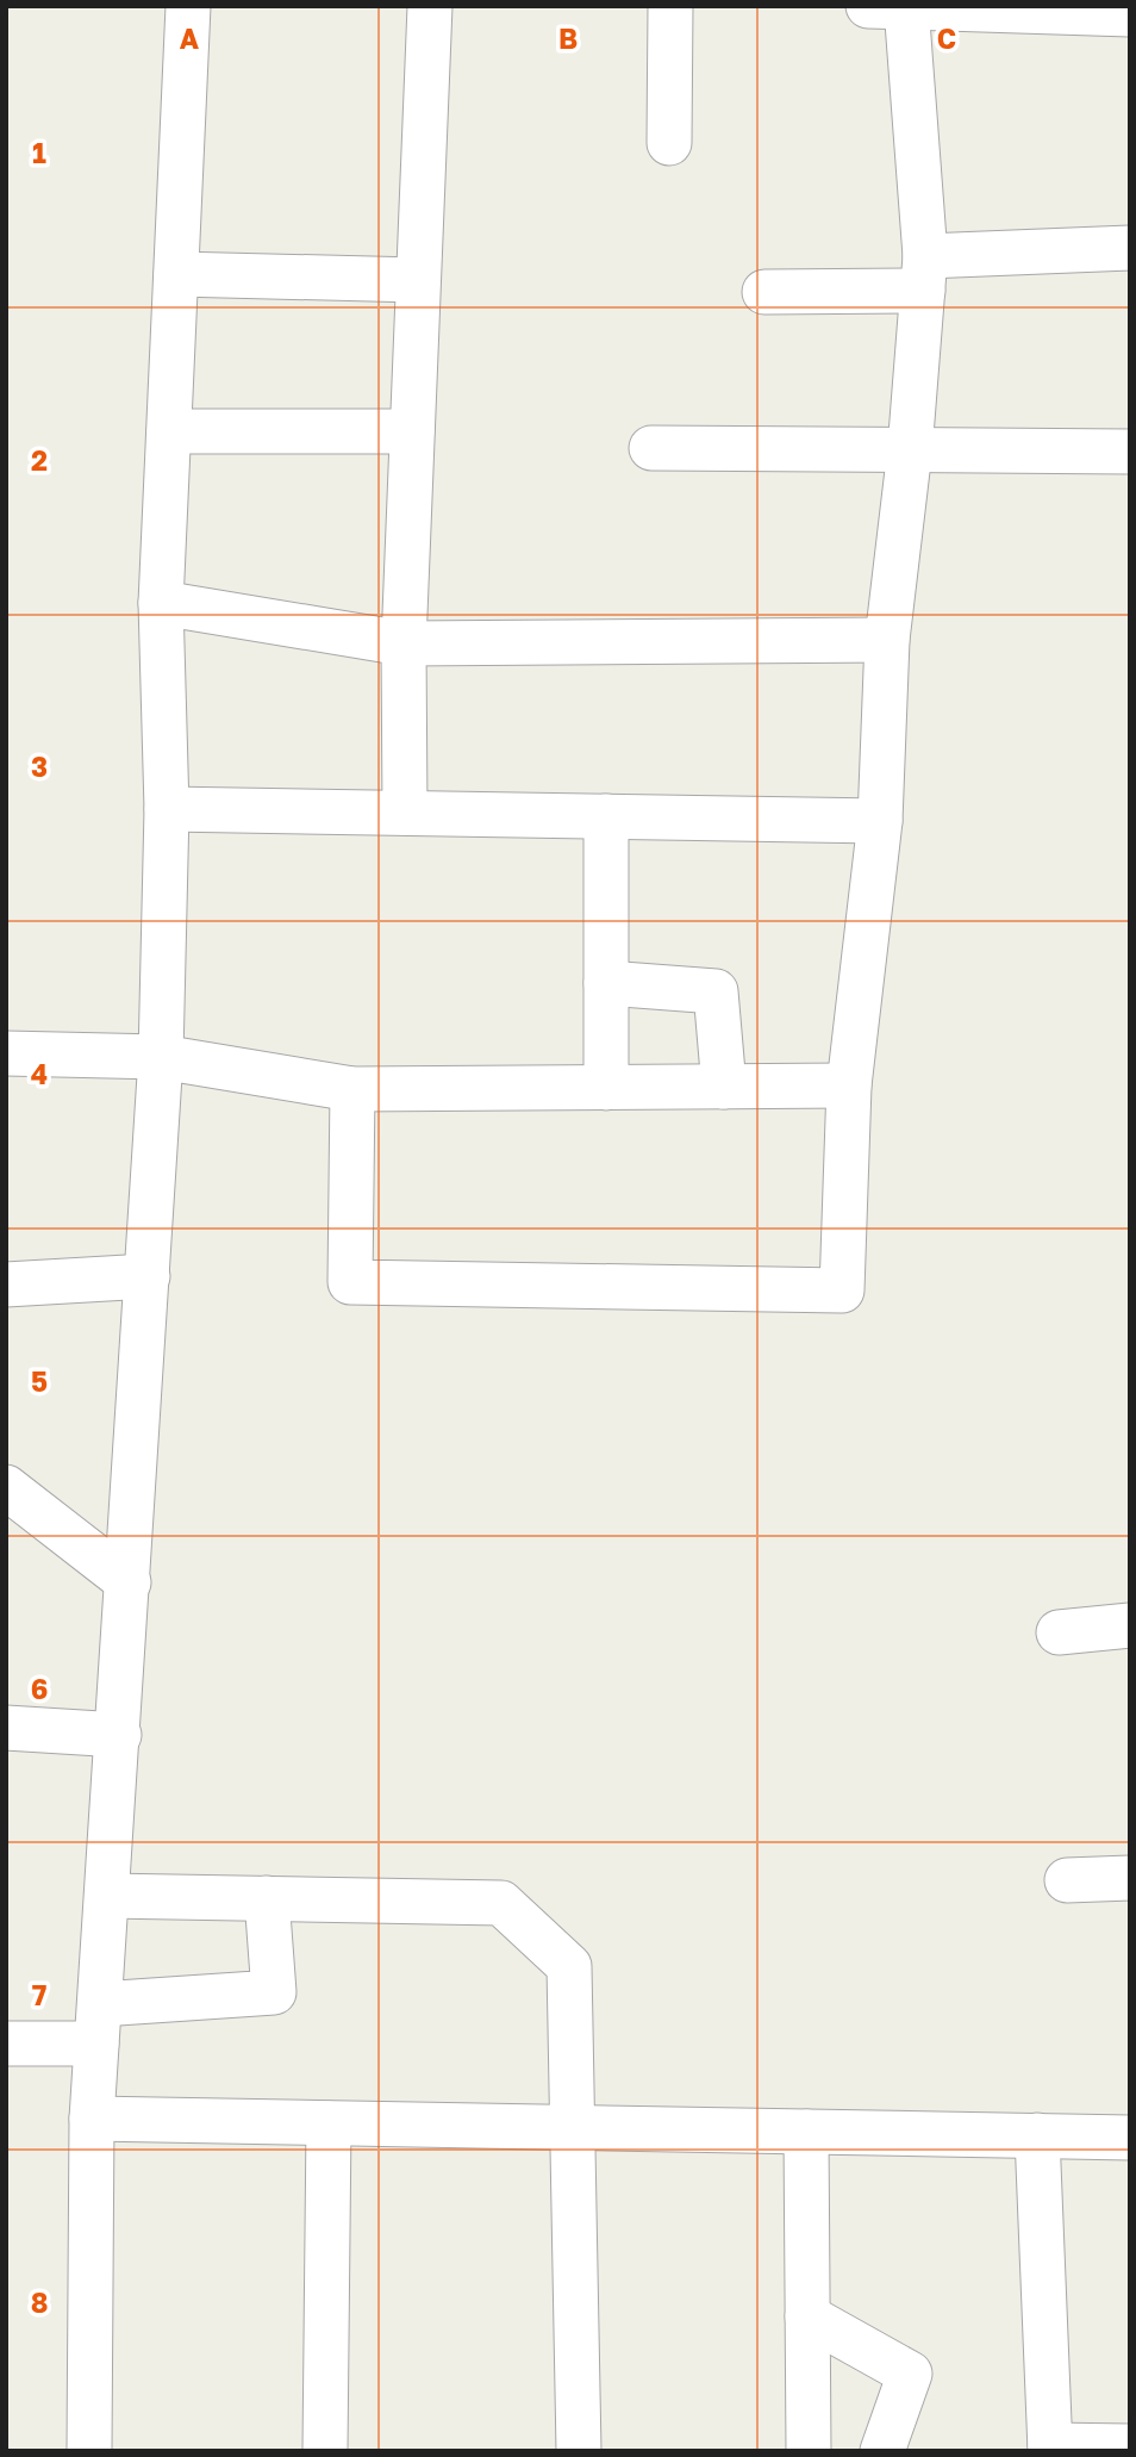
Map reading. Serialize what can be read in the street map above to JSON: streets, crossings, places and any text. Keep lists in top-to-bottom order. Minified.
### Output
{"grid":{"columns":["A","B","C"],"rows":["1","2","3","4","5","6","7","8"]}}
